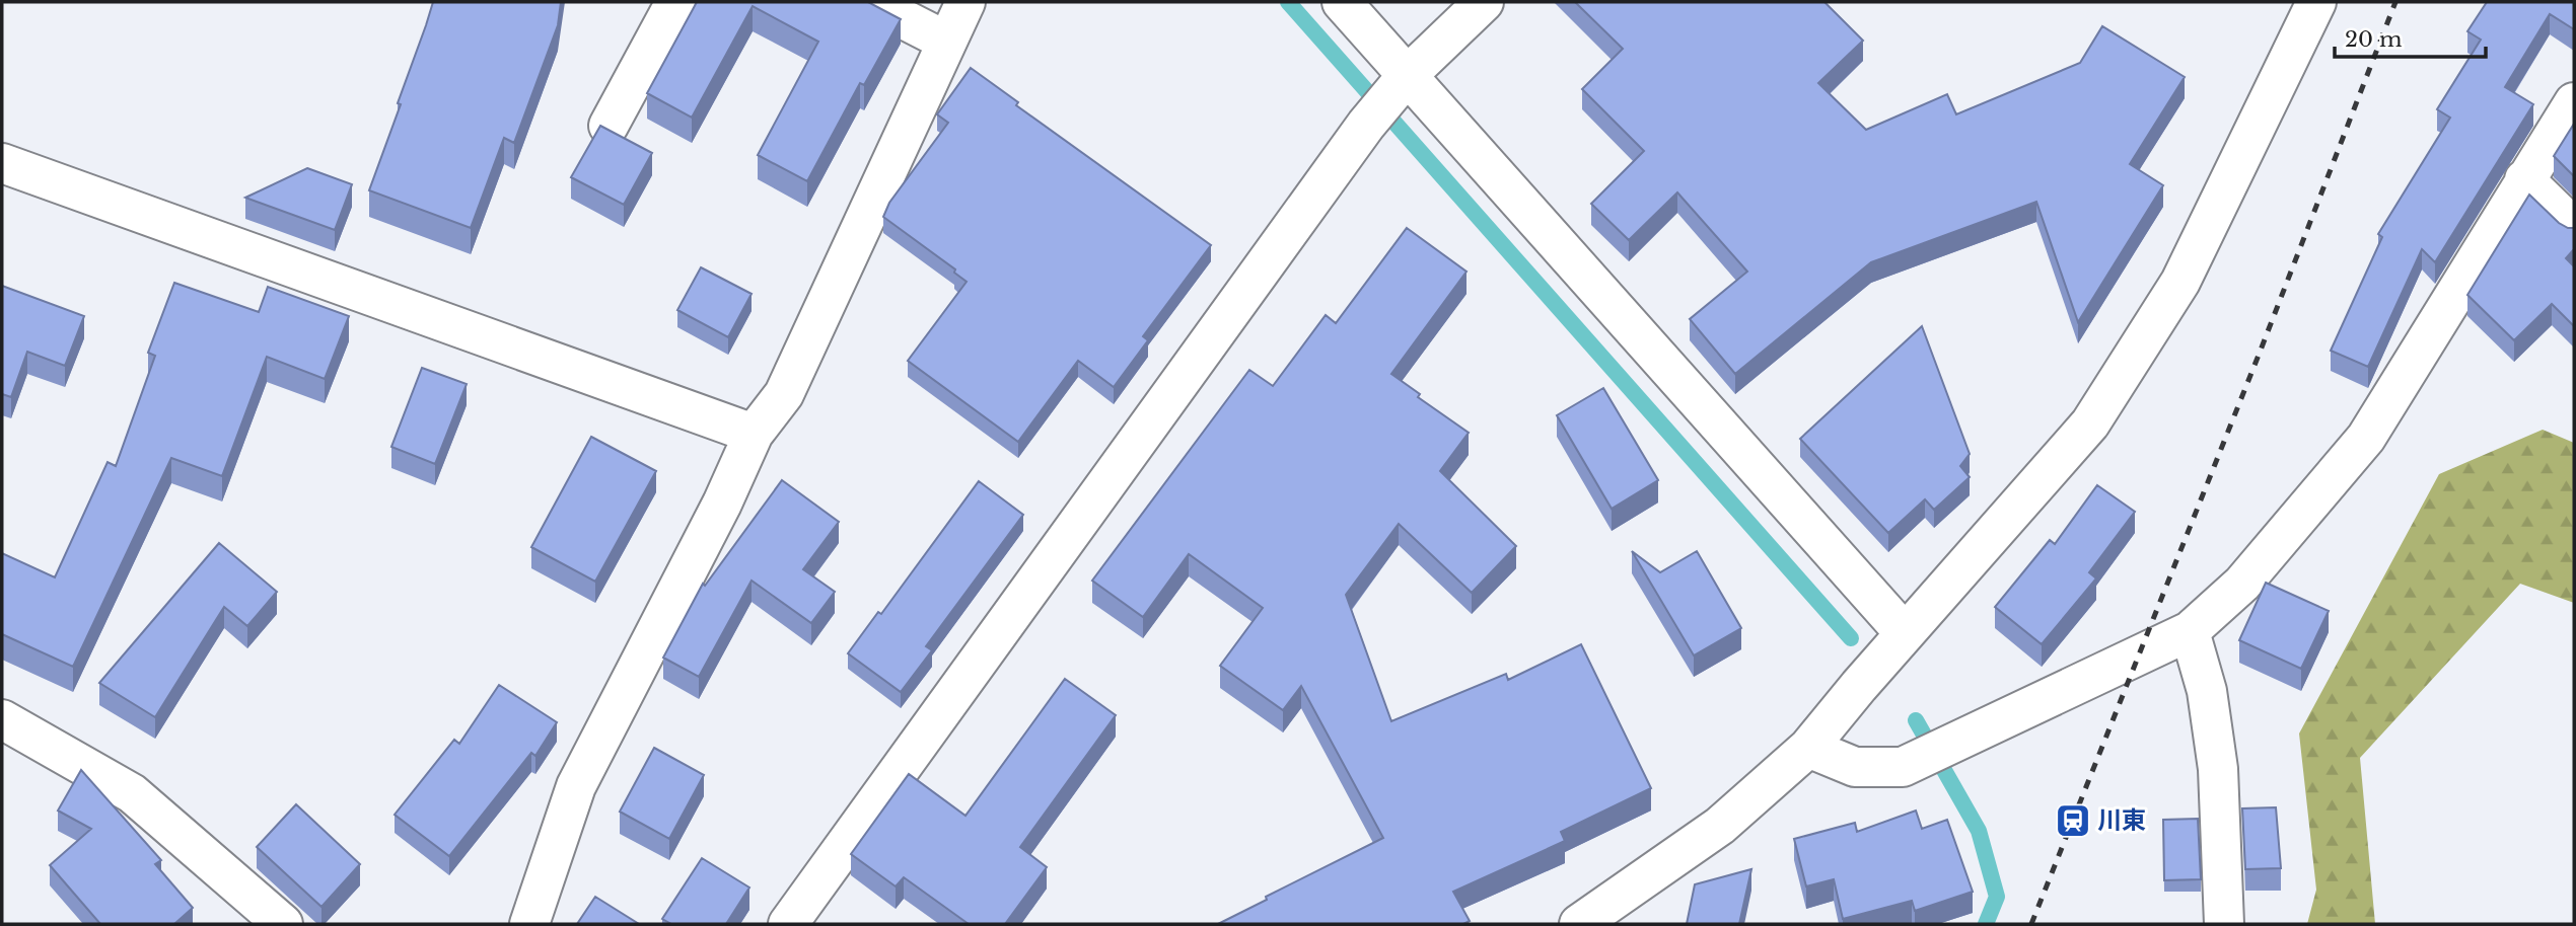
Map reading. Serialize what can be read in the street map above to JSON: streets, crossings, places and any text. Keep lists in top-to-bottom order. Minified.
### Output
{"places":{"station":["川東"]},"scale_bar":"20 m"}
